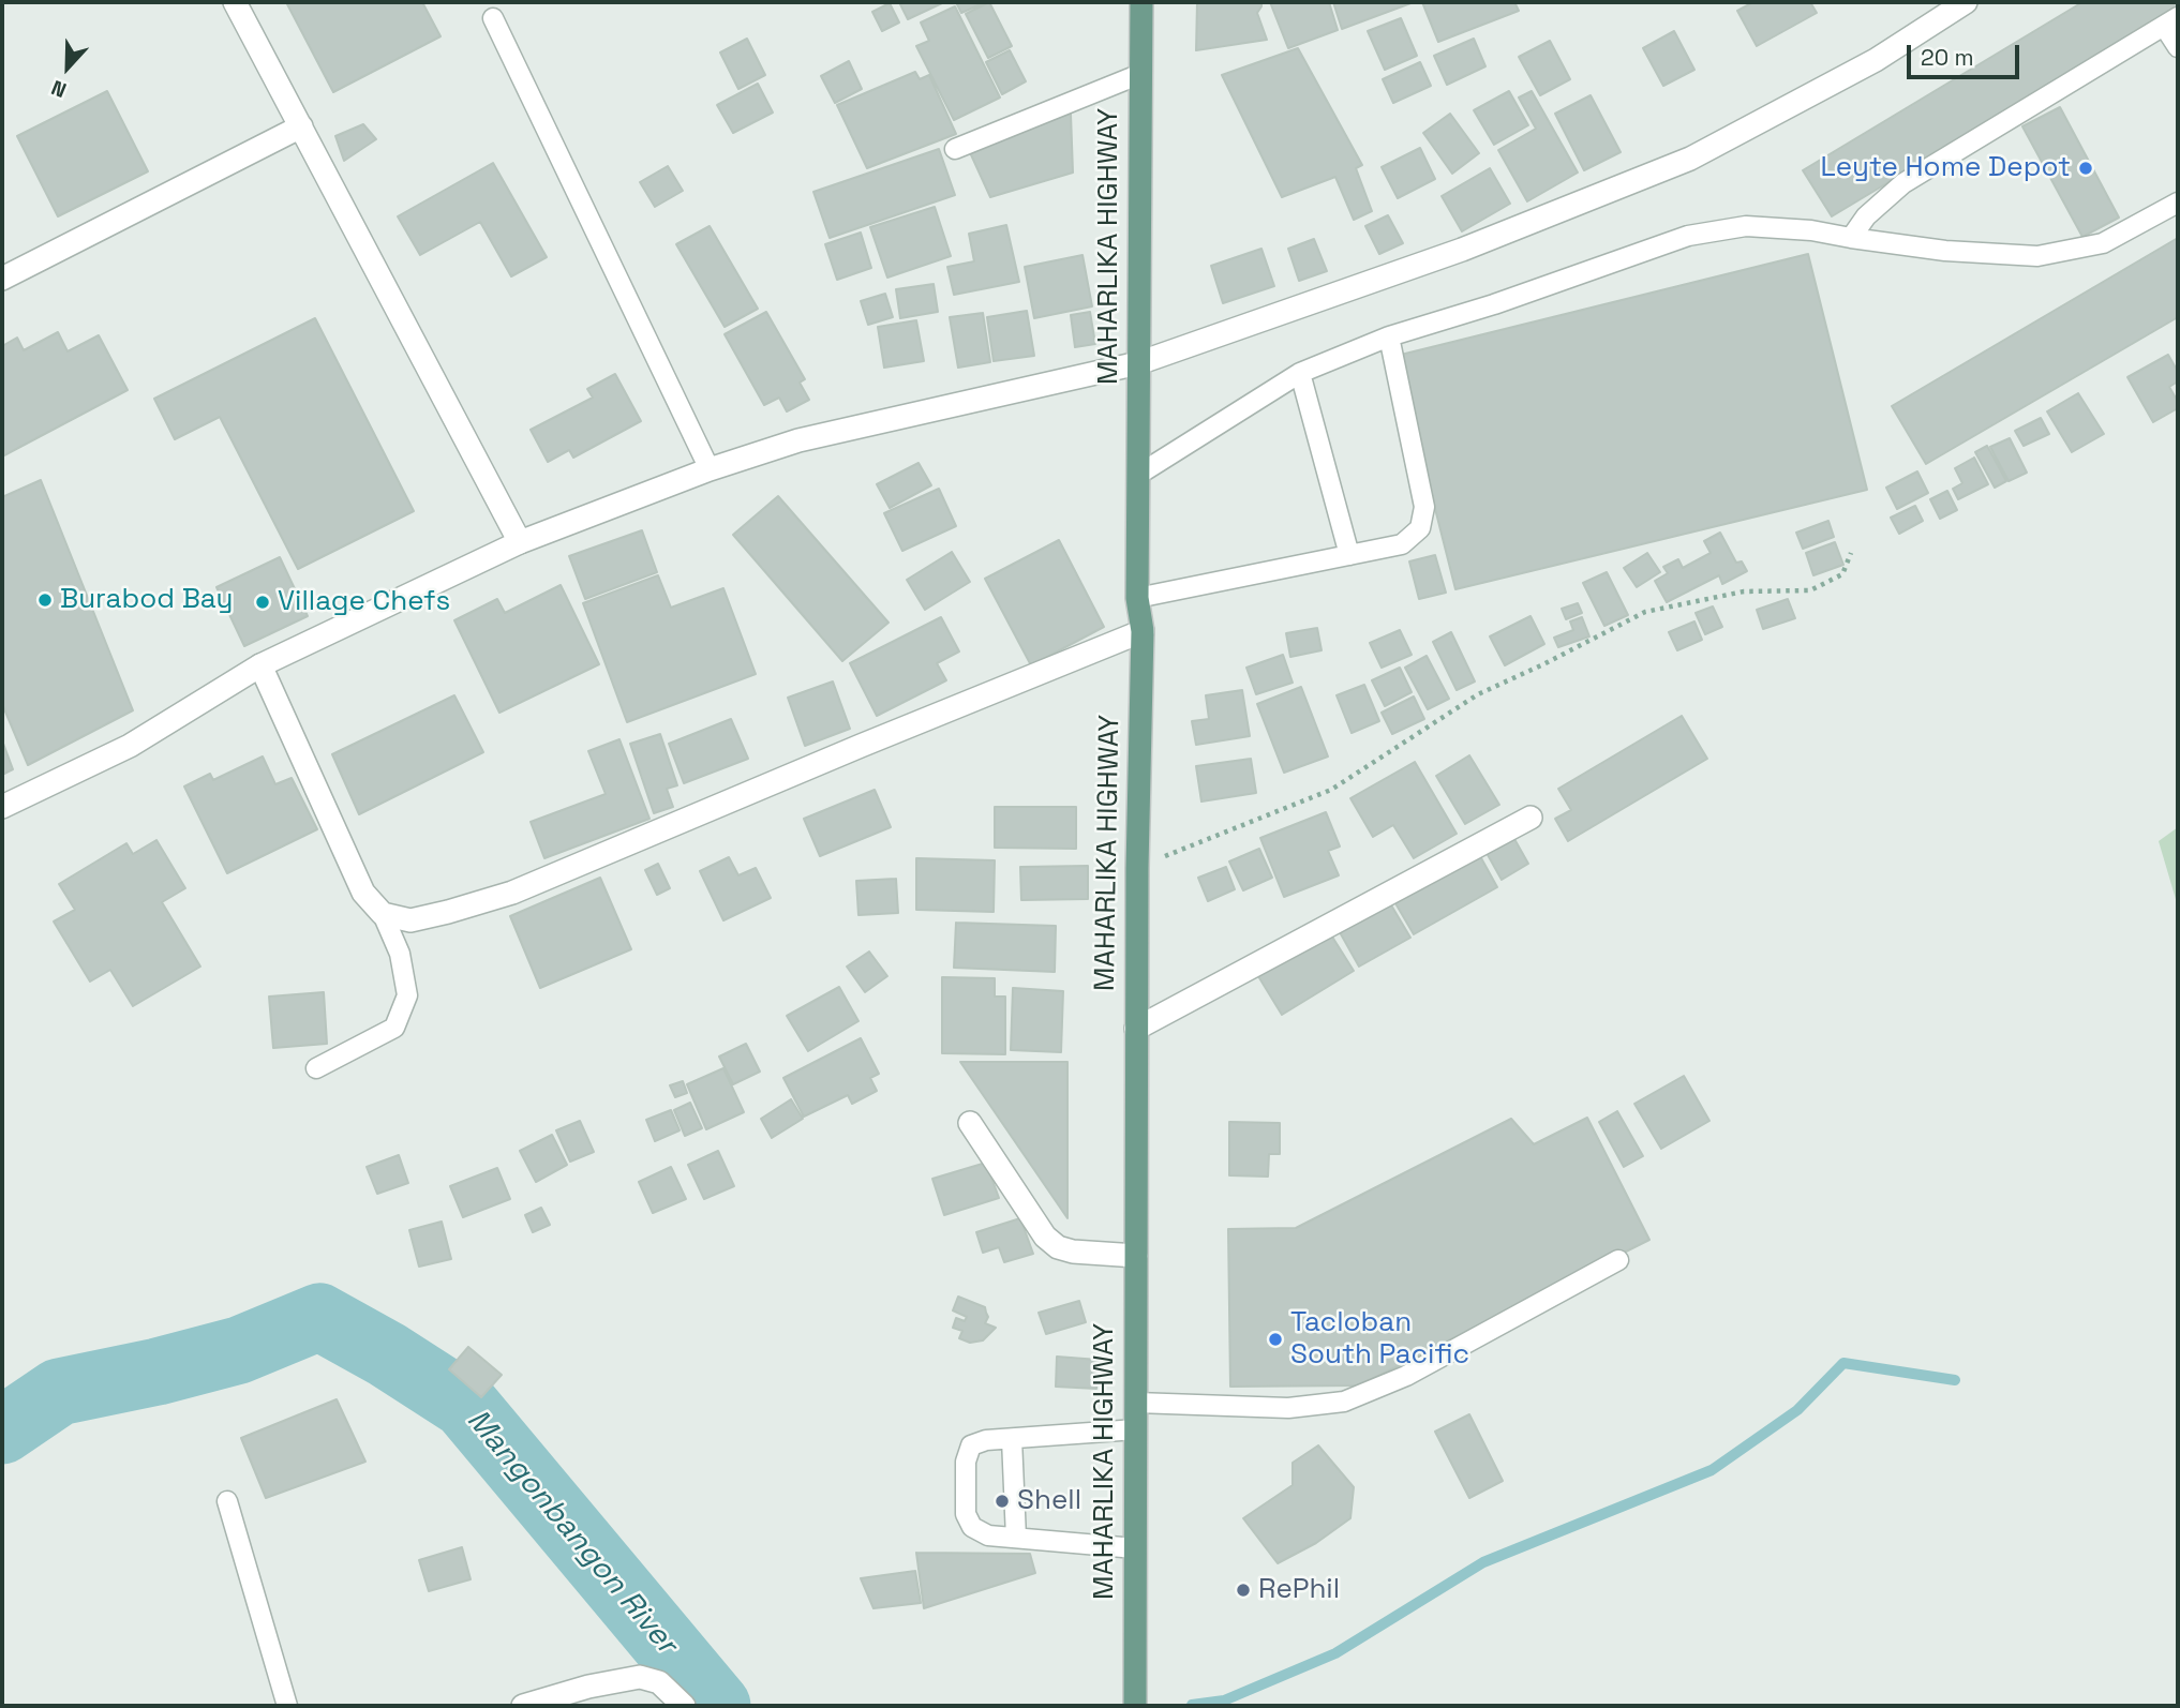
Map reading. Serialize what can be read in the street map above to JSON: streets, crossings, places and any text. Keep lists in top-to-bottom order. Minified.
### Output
{"streets":{"main road":["MAHARLIKA HIGHWAY"]},"water":["Mangonbangon River"],"places":["Leyte Home Depot","Burabod Bay","Village Chefs","Tacloban South Pacific","Shell","RePhil"],"scale_bar":"20 m","north":"bottom"}
